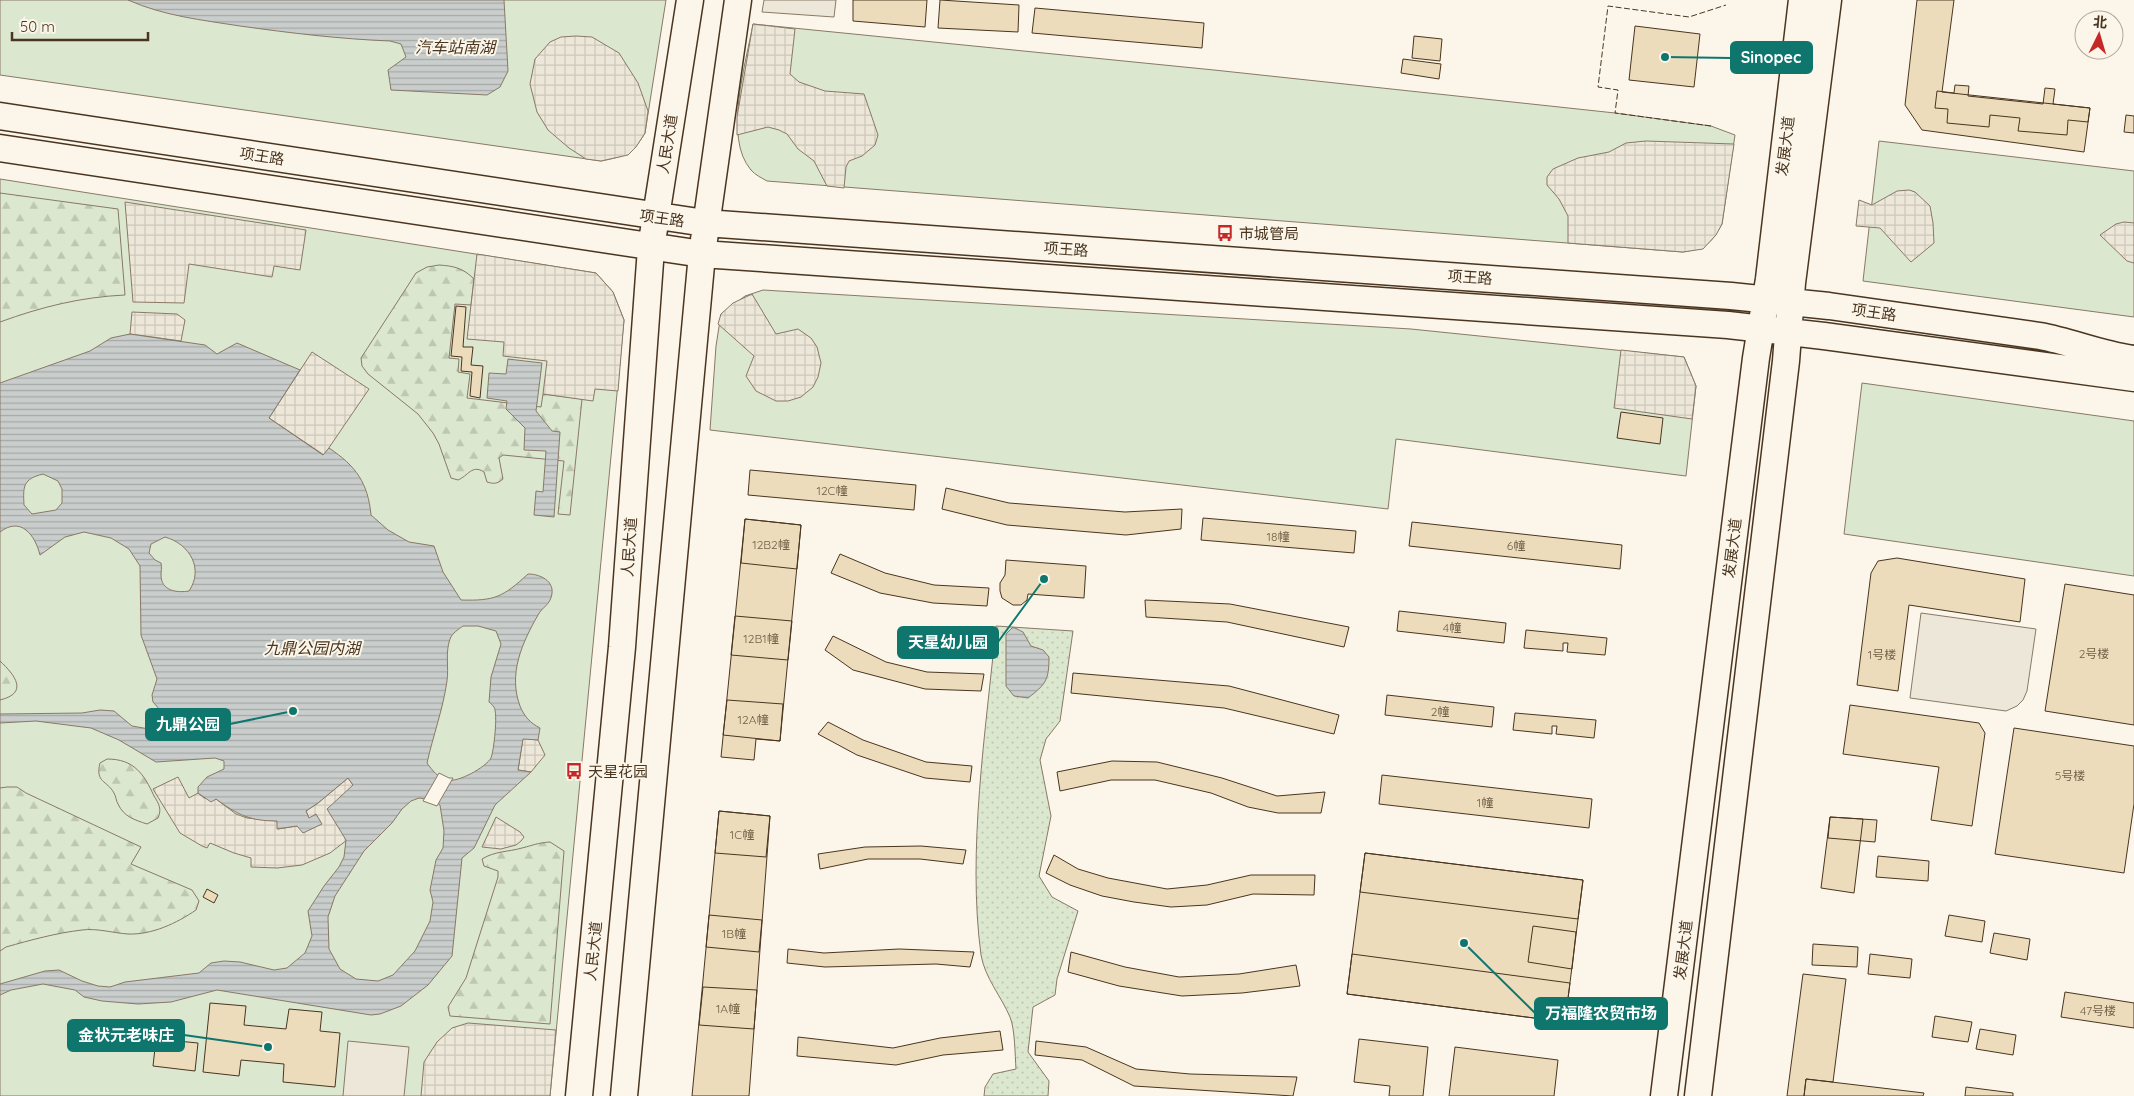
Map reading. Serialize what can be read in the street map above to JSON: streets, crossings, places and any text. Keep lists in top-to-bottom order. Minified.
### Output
{"streets":{"main road":["人民大道","发展大道","项王路"]},"crossings":[["人民大道","项王路"],["发展大道","项王路"]],"water":["汽车站南湖","九鼎公园内湖"],"places":{"other":["Sinopec","天星幼儿园","九鼎公园","万福隆农贸市场","金状元老味庄"],"bus stop":["市城管局","天星花园"]},"house_numbers":["12C幢","18幢","12B2幢","6幢","4幢","12B1幢","2号楼","1号楼","2幢","12A幢","5号楼","1幢","1C幢","1B幢","1A幢","47号楼"],"scale_bar":"50 m","north":"top"}
